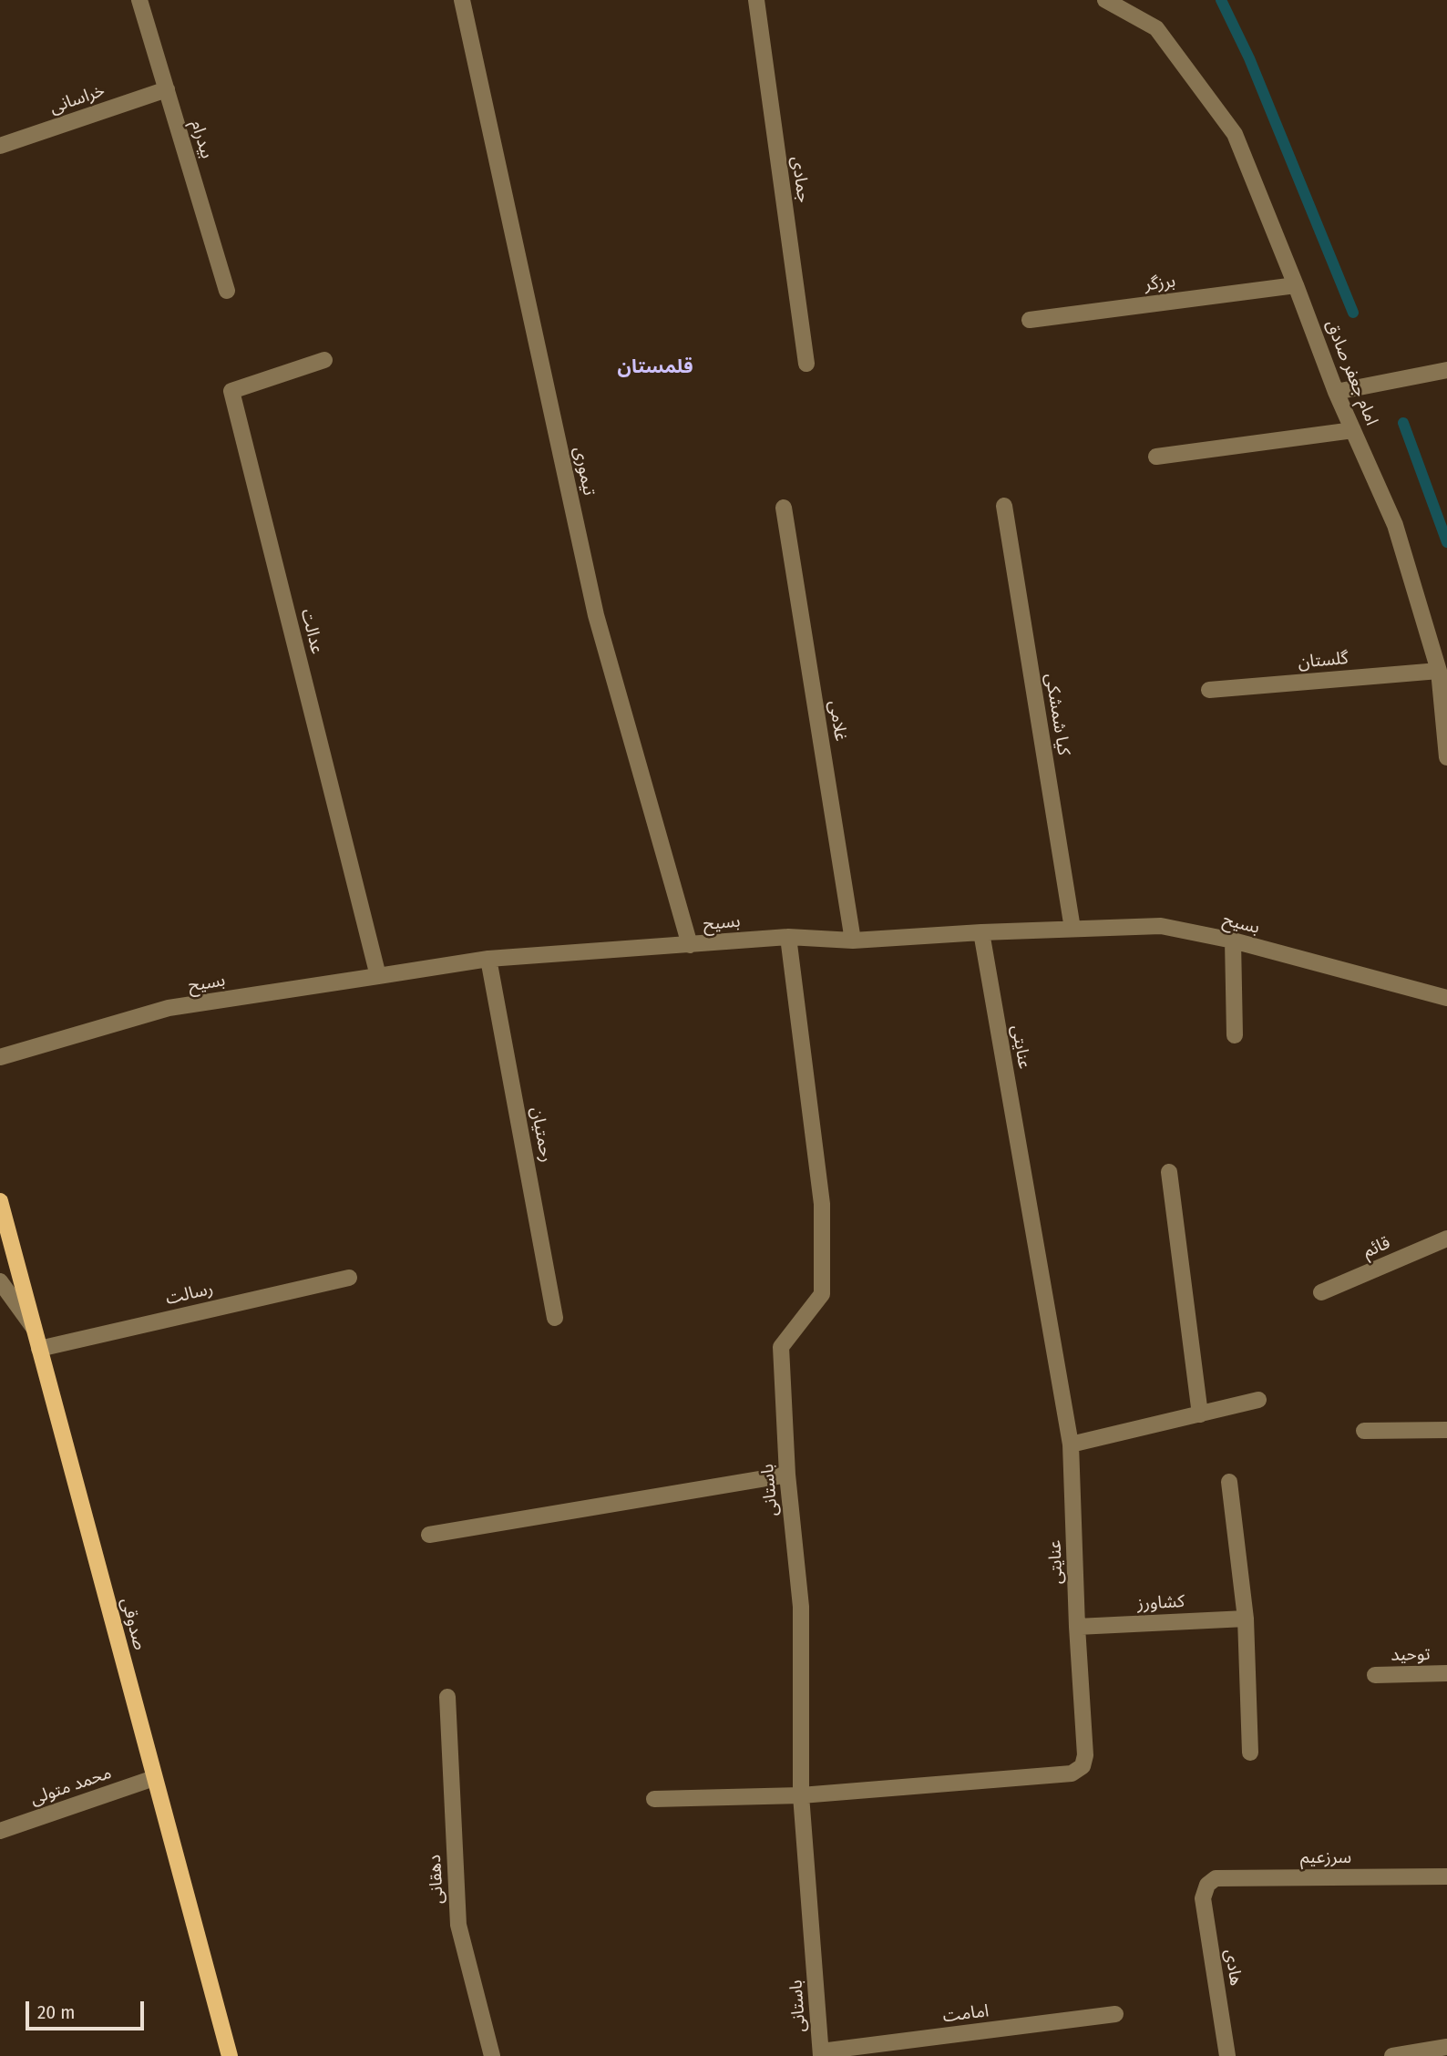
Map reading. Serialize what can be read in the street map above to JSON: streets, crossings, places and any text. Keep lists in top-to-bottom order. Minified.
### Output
{"streets":{"main road":["صدوقی"],"street":["خراسانی","بیدرام","جمادی","برزگر","امام جعفر صادق","تیموری","عدالت","گلستان","کیا شمشکی","غلامی","بسیح","عنایتی","رحمتیان","قائم","رسالت","باستانی","کشاورز","توحید","محمد متولی","سرزعیم","دهقانی","هادی","امامت"]},"crossings":[["خراسانی","بیدرام"],["برزگر","امام جعفر صادق"],["امام جعفر صادق","گلستان"],["تیموری","بسیح"],["عدالت","بسیح"],["کیا شمشکی","بسیح"],["غلامی","بسیح"],["بسیح","عنایتی"],["بسیح","رحمتیان"],["بسیح","باستانی"],["عنایتی","باستانی"],["عنایتی","کشاورز"],["رسالت","صدوقی"],["باستانی","امامت"],["صدوقی","محمد متولی"],["سرزعیم","هادی"]],"districts":["قلمستان"],"scale_bar":"20 m"}
